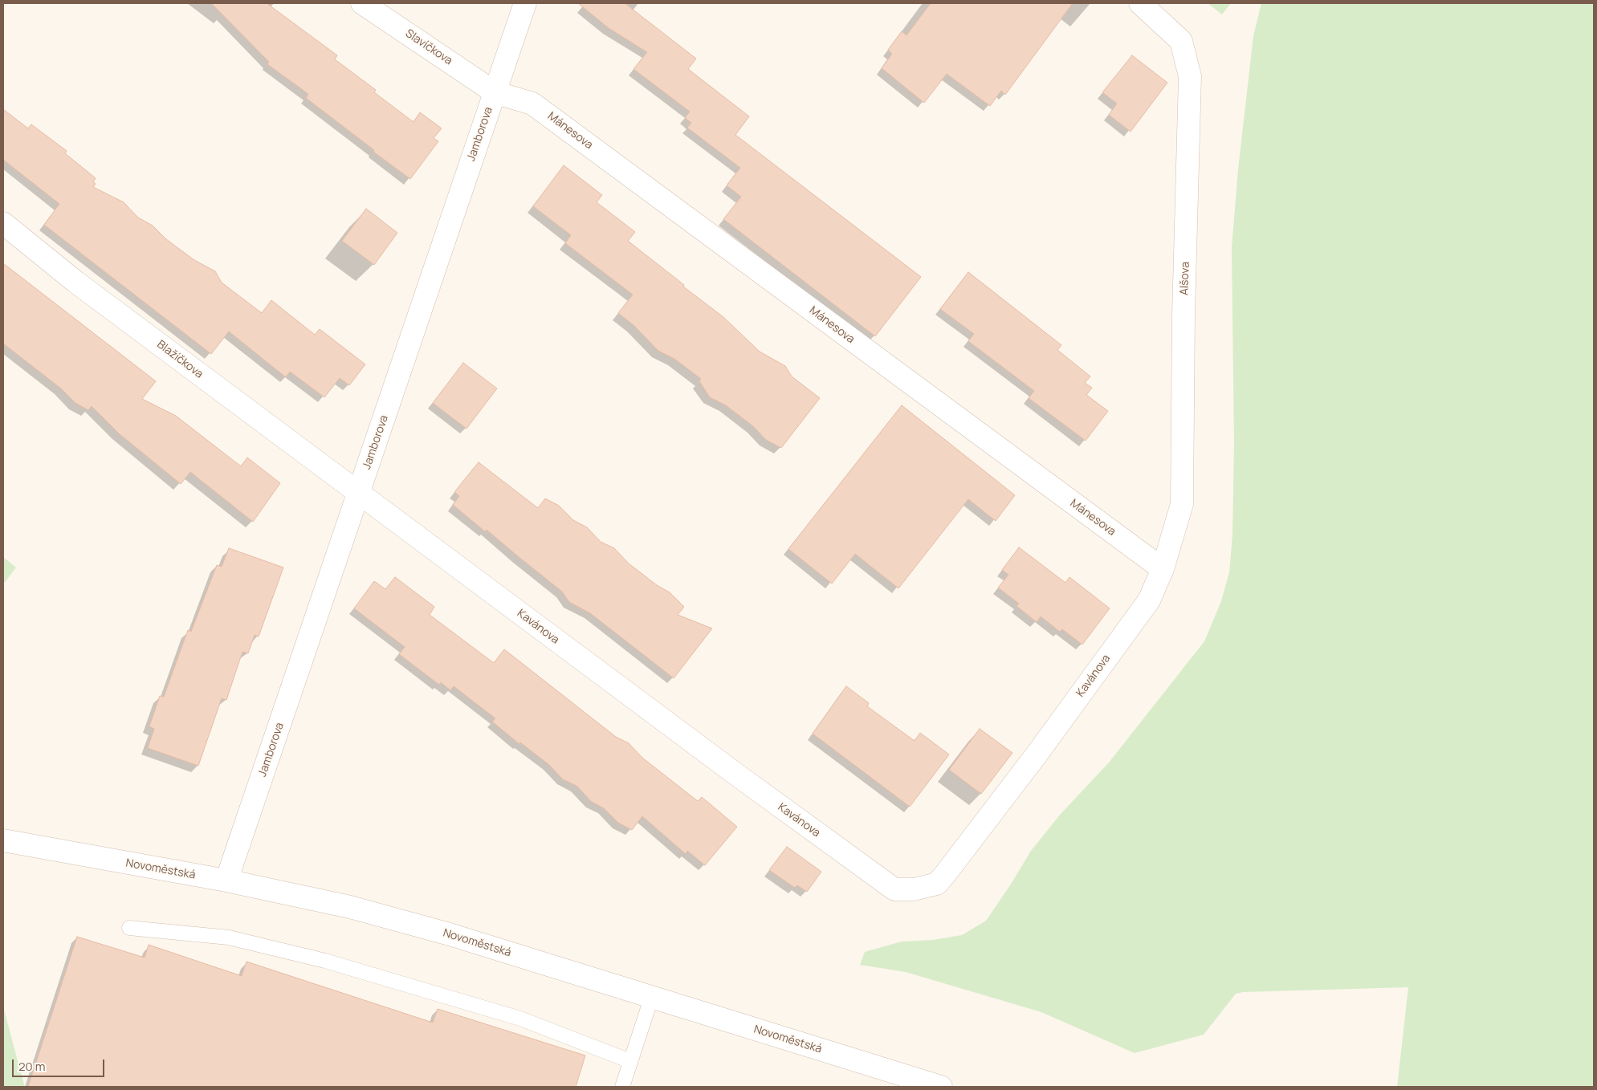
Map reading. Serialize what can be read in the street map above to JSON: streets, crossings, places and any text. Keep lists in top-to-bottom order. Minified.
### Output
{"streets":{"street":["Slavíčkova","Mánesova","Jamborova","Alšova","Blažíčkova","Kavánova","Novoměstská"]},"crossings":[["Slavíčkova","Mánesova"],["Slavíčkova","Jamborova"],["Mánesova","Jamborova"],["Mánesova","Alšova"],["Mánesova","Kavánova"],["Jamborova","Blažíčkova"],["Jamborova","Kavánova"],["Jamborova","Novoměstská"],["Alšova","Kavánova"],["Blažíčkova","Kavánova"]],"scale_bar":"20 m"}
